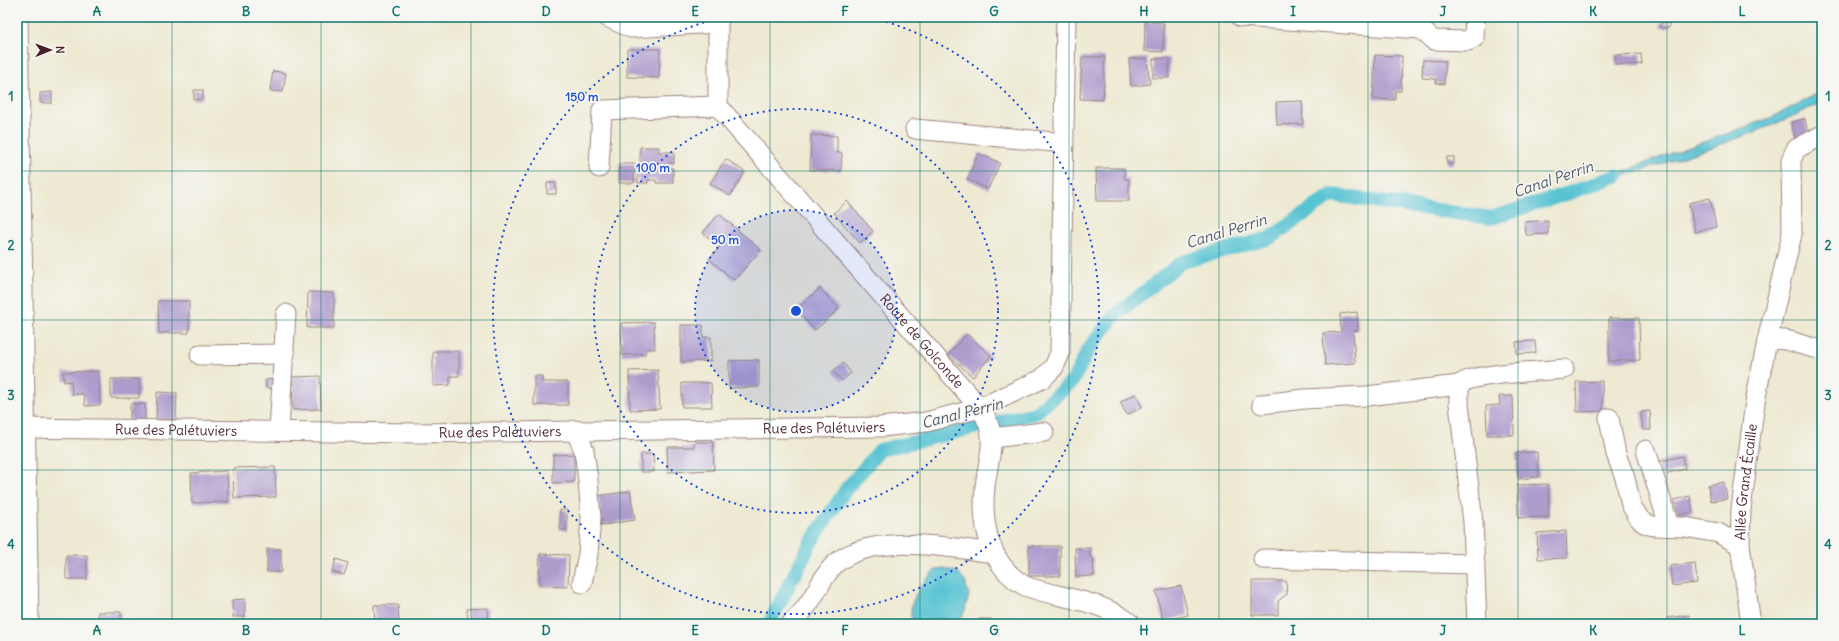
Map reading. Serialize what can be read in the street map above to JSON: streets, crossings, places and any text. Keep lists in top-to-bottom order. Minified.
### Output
{"streets":{"street":["Route de Golconde","Rue des Palétuviers","Allée Grand Écaille"]},"crossings":[["Route de Golconde","Rue des Palétuviers"]],"water":["Canal Perrin"],"north":"right","grid":{"columns":["A","B","C","D","E","F","G","H","I","J","K","L"],"rows":["1","2","3","4"]},"rings":["150 m","100 m","50 m"]}
